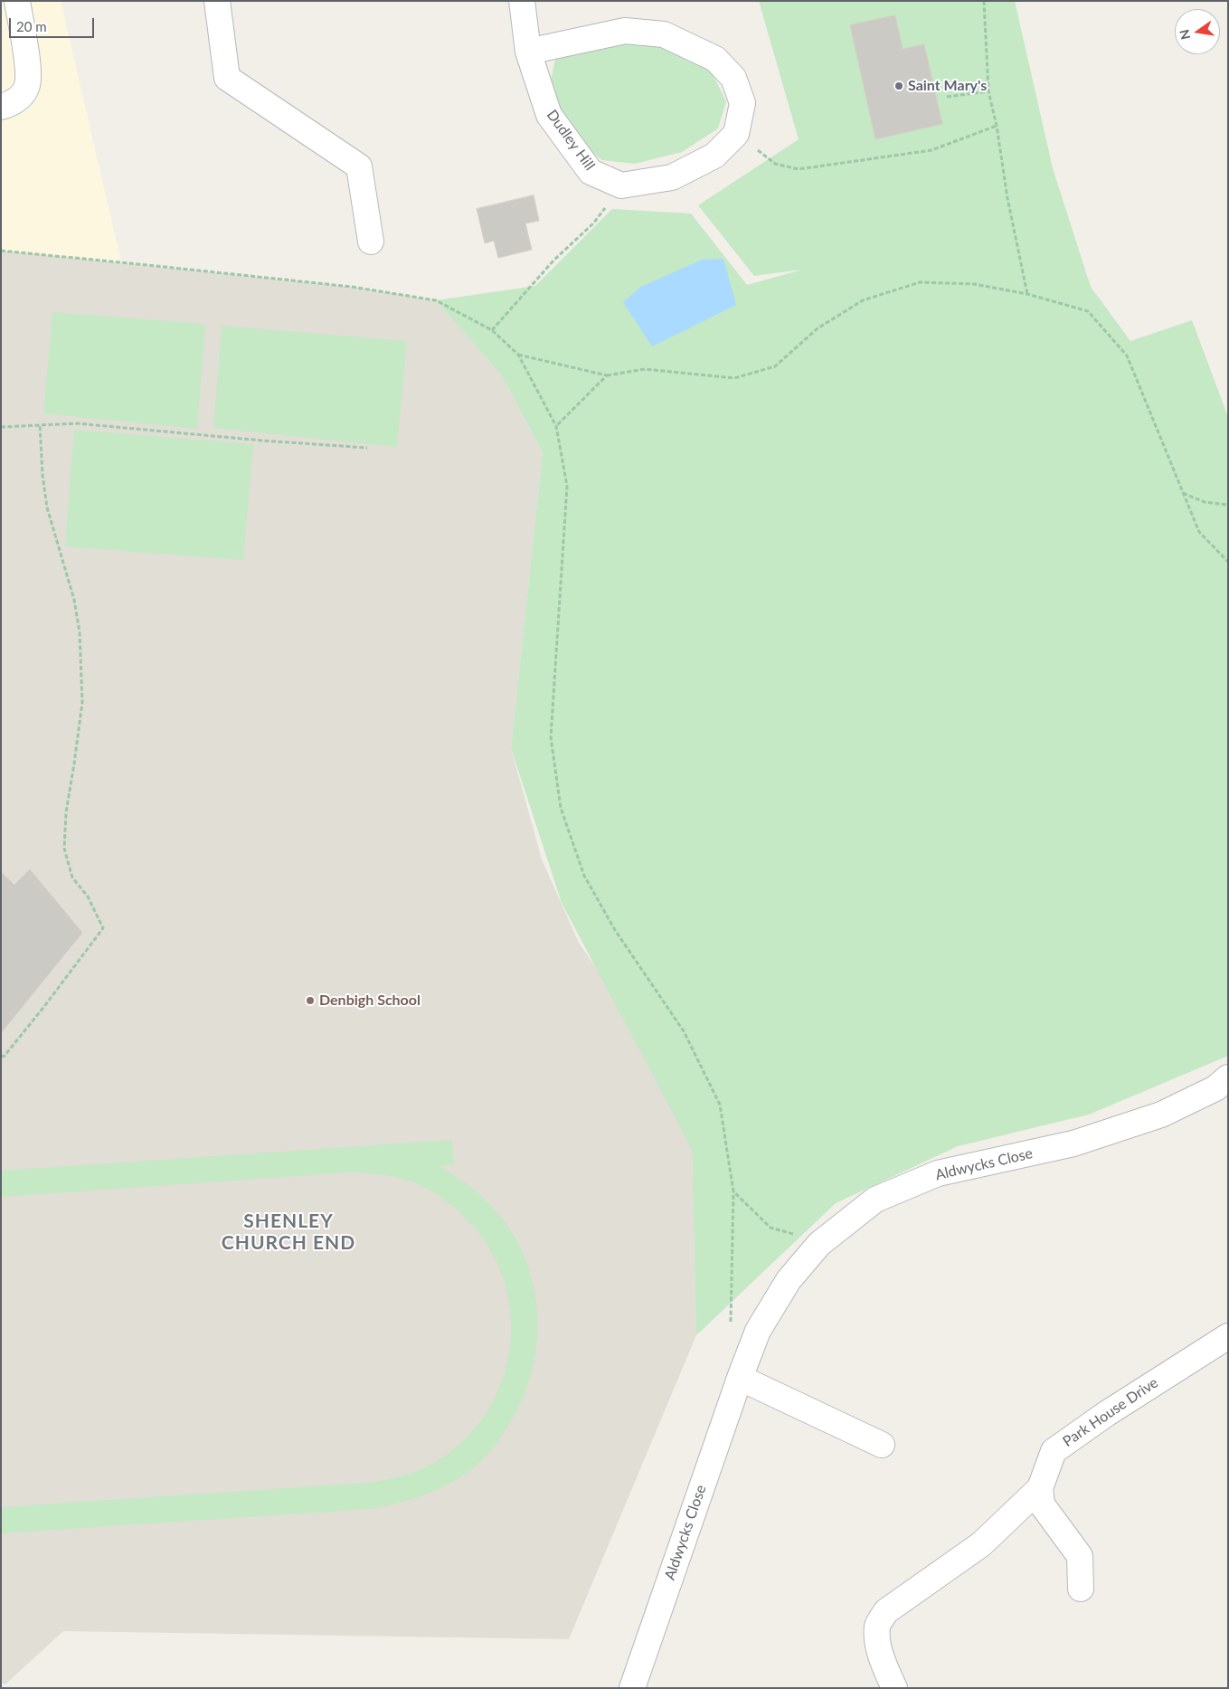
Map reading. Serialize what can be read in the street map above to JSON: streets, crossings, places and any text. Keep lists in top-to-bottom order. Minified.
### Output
{"streets":{"street":["Dudley Hill","Aldwycks Close","Park House Drive"]},"districts":["SHENLEY CHURCH END"],"places":["Saint Mary's","Denbigh School"],"scale_bar":"20 m","north":"left"}
